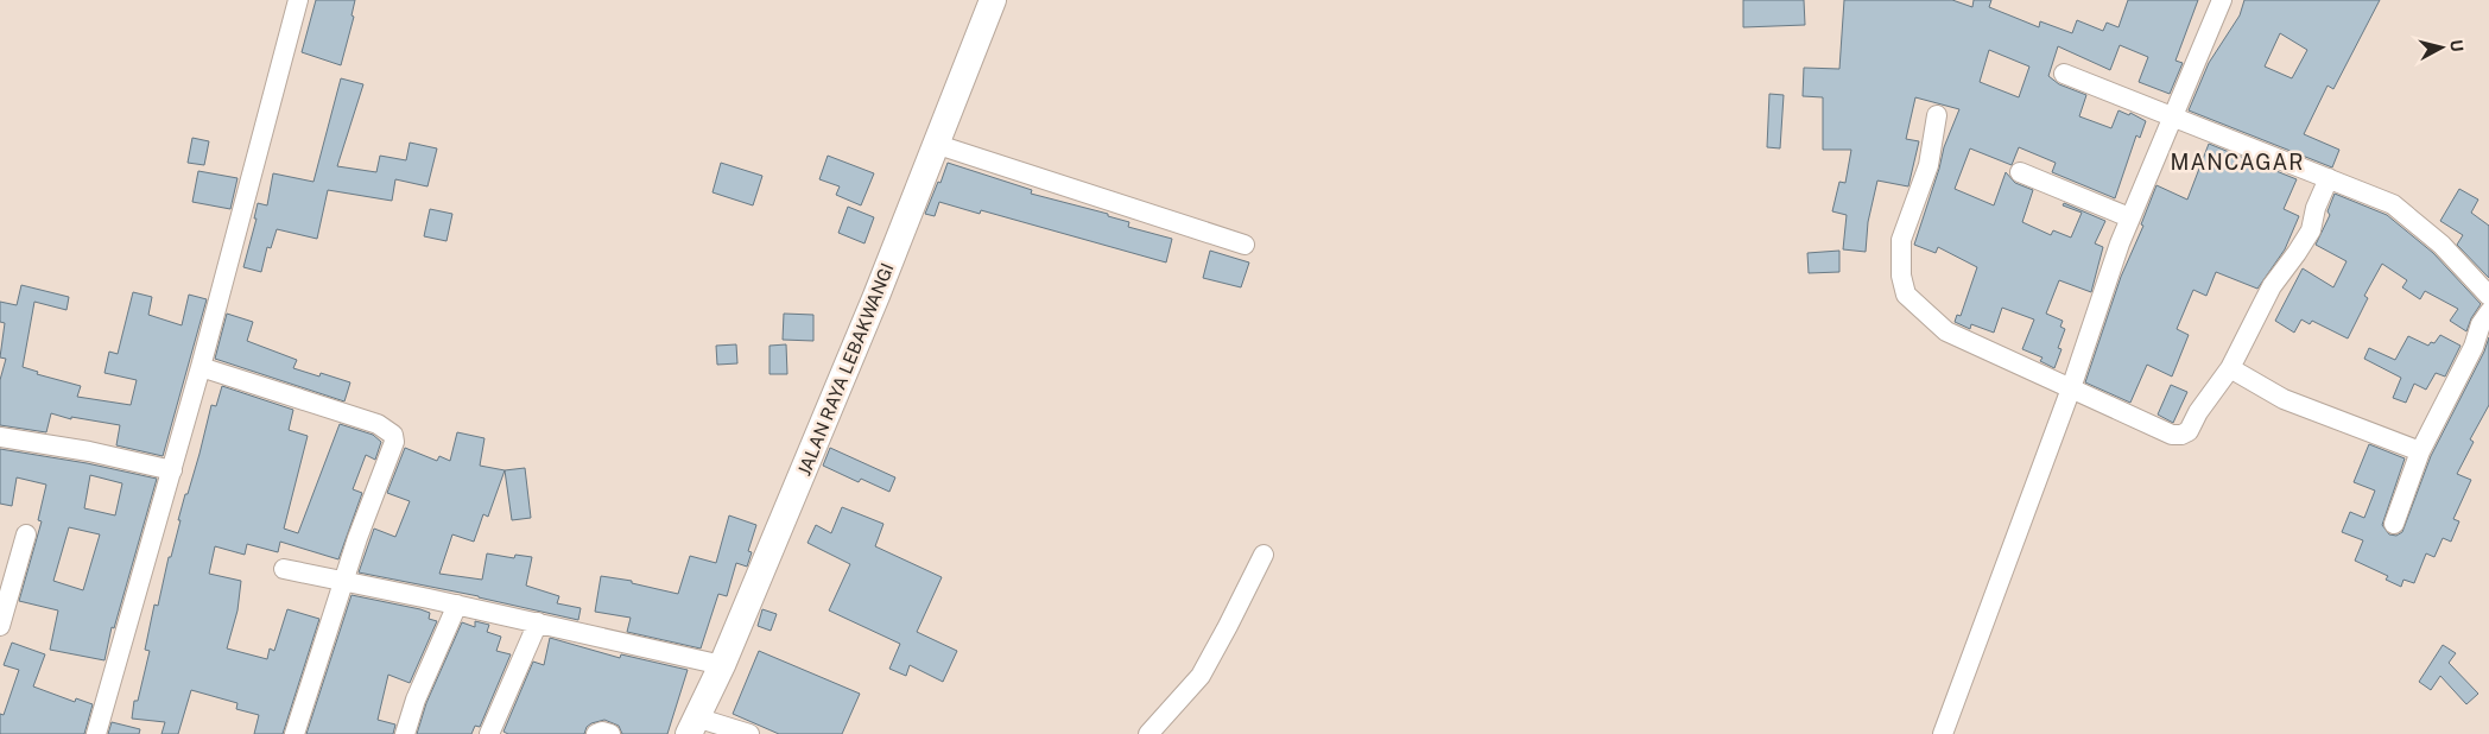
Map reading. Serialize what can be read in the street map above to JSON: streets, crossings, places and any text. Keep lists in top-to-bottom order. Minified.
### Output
{"streets":{"main road":["JALAN RAYA LEBAKWANGI"]},"districts":["MANCAGAR"],"north":"right"}
